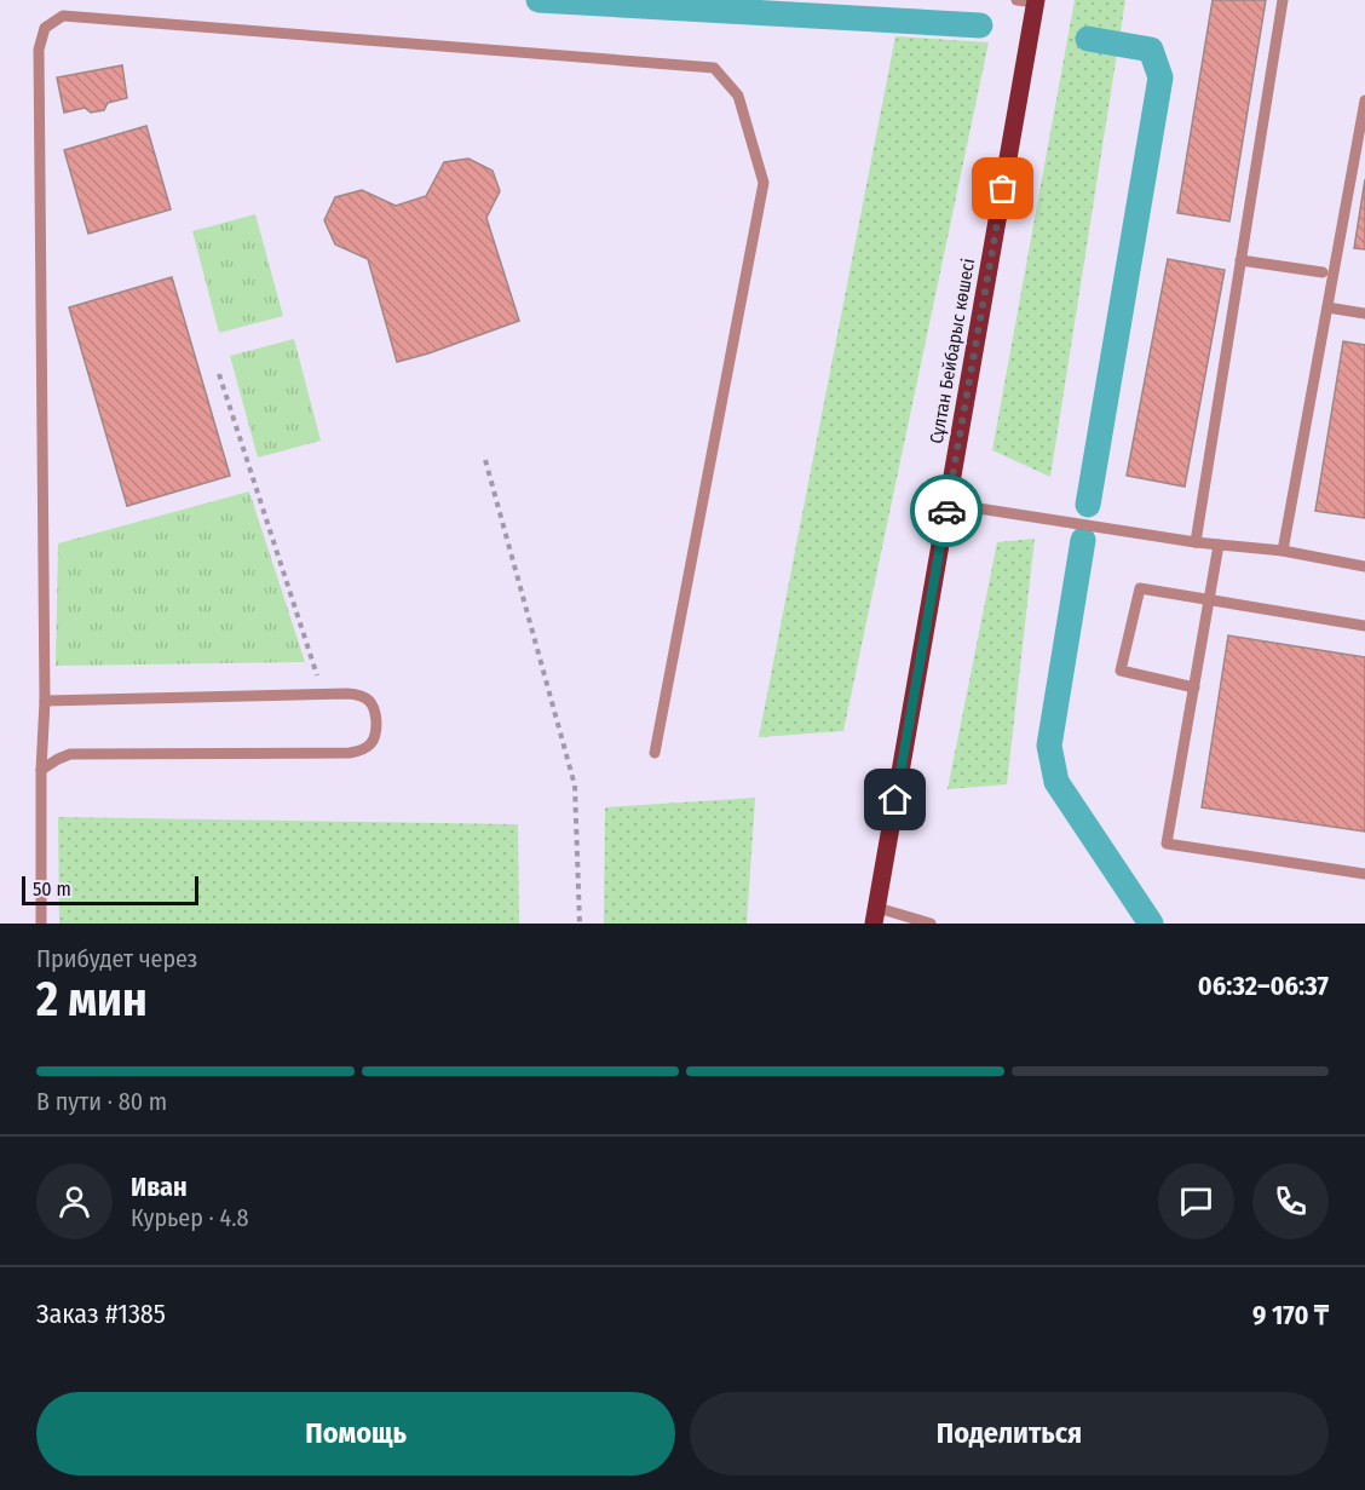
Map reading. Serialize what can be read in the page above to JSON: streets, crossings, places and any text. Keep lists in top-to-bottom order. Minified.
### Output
{"streets":{"main road":["Сұлтан Бейбарыс көшесі"]},"scale_bar":"50 m","page":{"scale":"50 m","heading":["2 мин","Прибудет через","06:32–06:37"],"panel":["Иван","Курьер · 4.8","Заказ #1385","9 170 ₸"],"bar":"В пути · 80 m","buttons":["Помощь","Поделиться"]}}
